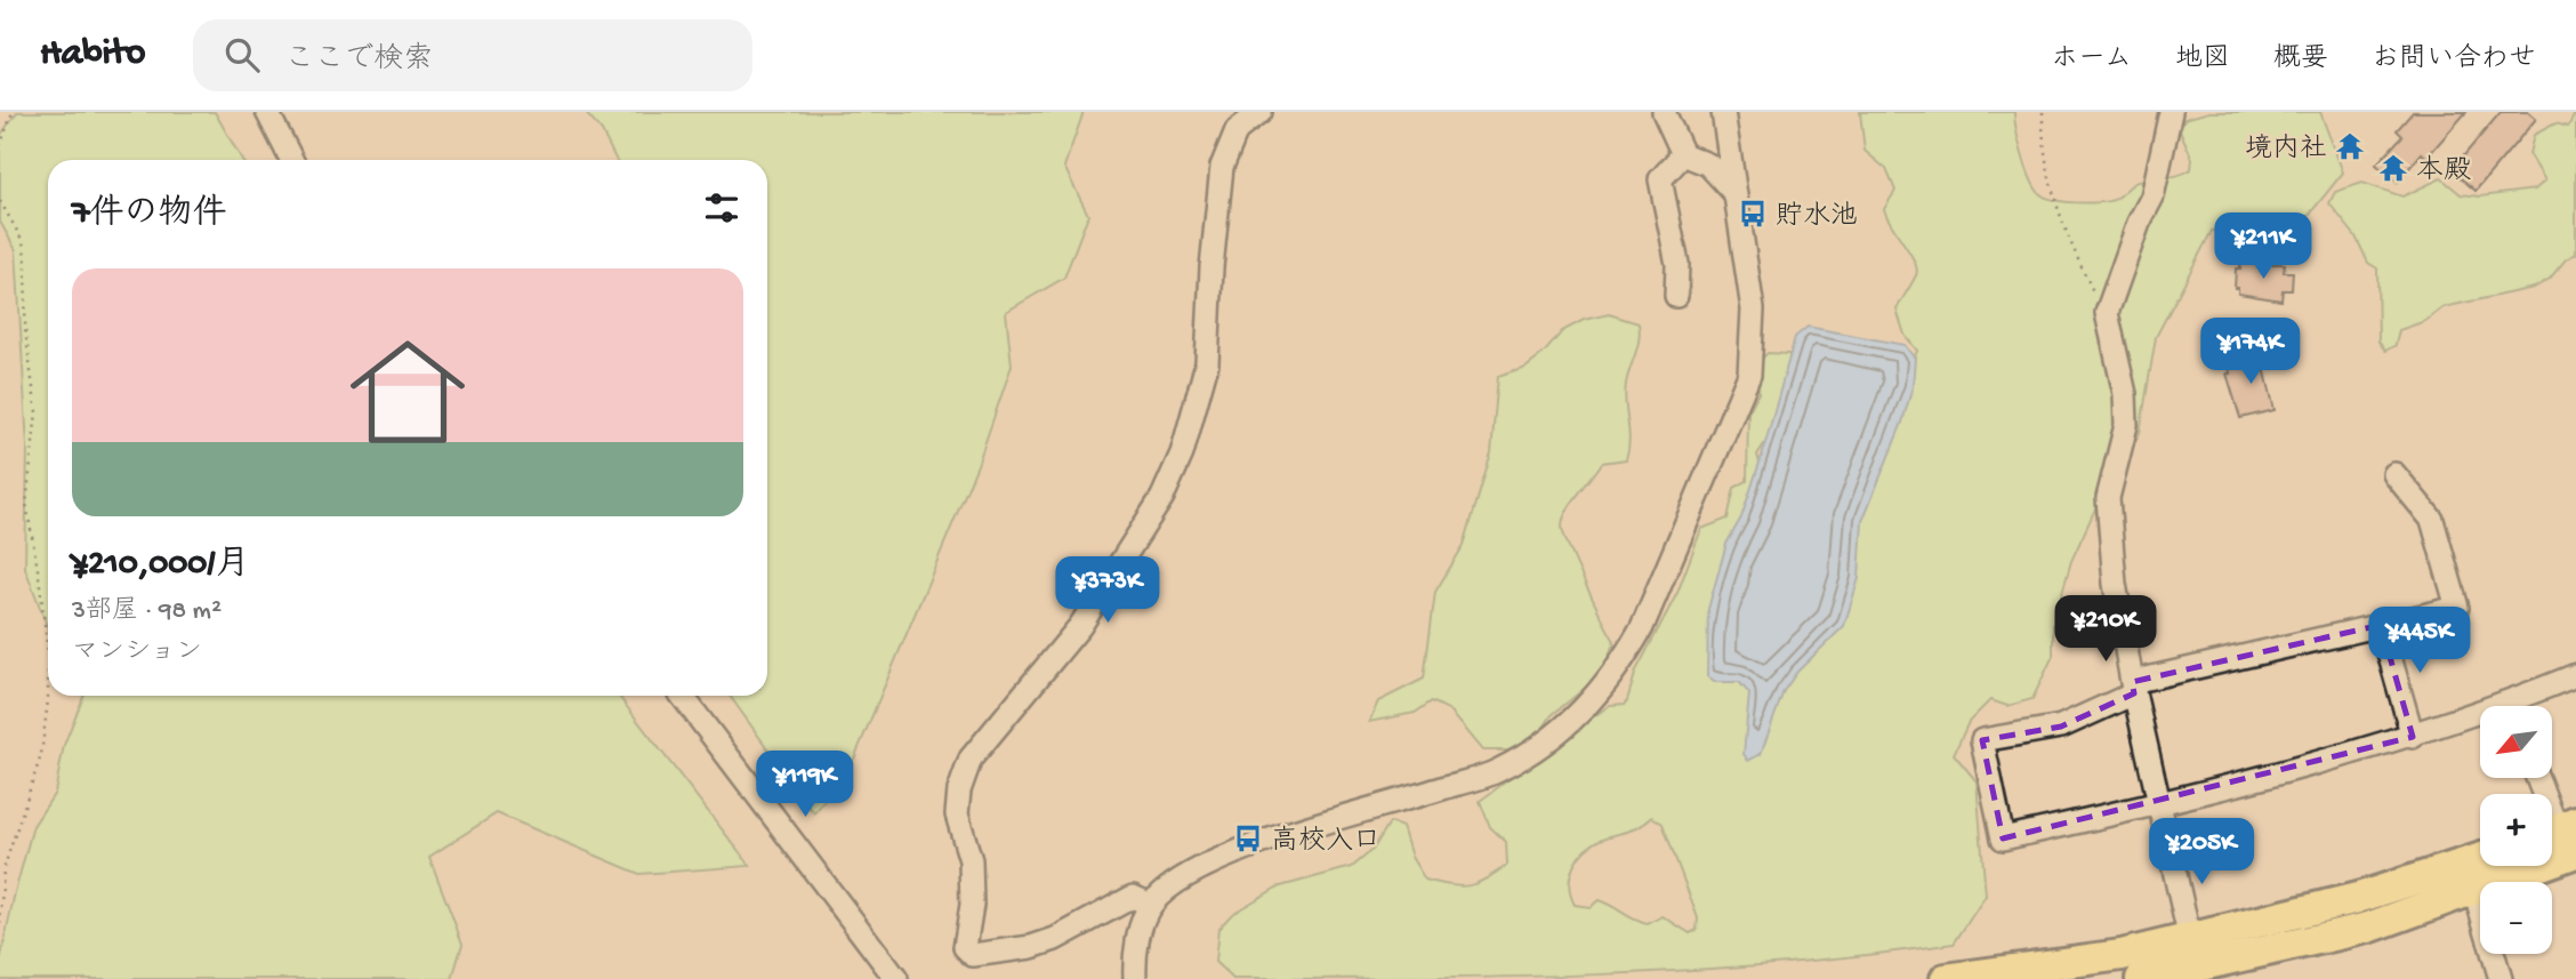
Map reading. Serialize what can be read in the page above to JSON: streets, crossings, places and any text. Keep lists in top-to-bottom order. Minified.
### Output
{"places":{"temple":["境内社","本殿"],"bus stop":["貯水池","高校入口"]},"north":"bottom left","page":{"header":"Habito","search":"ここで検索","nav":["ホーム","地図","概要","お問い合わせ"],"heading":"7件の物件","price":["¥211K","¥174K","¥373K","¥210K","¥445K","¥119K","¥205K"],"list":[{"name":"¥210,000/月","note":"3部屋 · 98 m² · マンション"}],"map_buttons":["+","−"]}}
